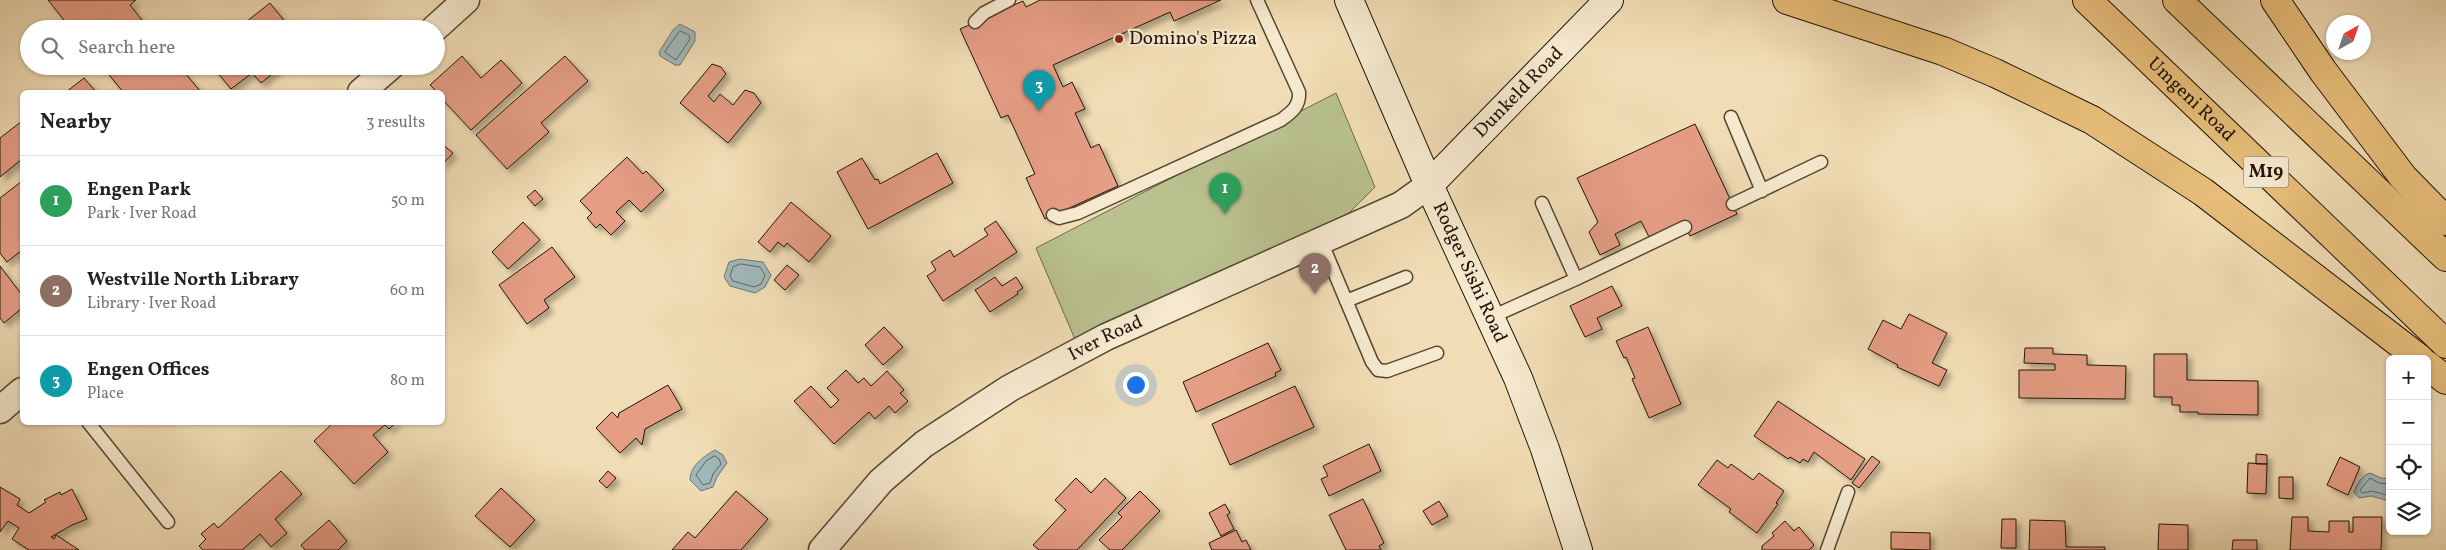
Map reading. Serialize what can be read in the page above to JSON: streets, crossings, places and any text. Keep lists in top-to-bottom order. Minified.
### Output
{"streets":{"highway":["Umgeni Road","M19"],"main road":["Dunkeld Road","Rodger Sishi Road"],"street":["Iver Road"]},"crossings":[["Dunkeld Road","Rodger Sishi Road"],["Dunkeld Road","Iver Road"],["Rodger Sishi Road","Iver Road"]],"places":["Domino's Pizza"],"north":"top right","page":{"search":"Search here","pins":["3","1","2"],"heading":["Nearby","3 results"],"list":[{"mark":"1","name":"Engen Park","note":"Park · Iver Road","value":"50 m"},{"mark":"2","name":"Westville North Library","note":"Library · Iver Road","value":"60 m"},{"mark":"3","name":"Engen Offices","note":"Place","value":"80 m"}],"map_buttons":["+","−"]}}
